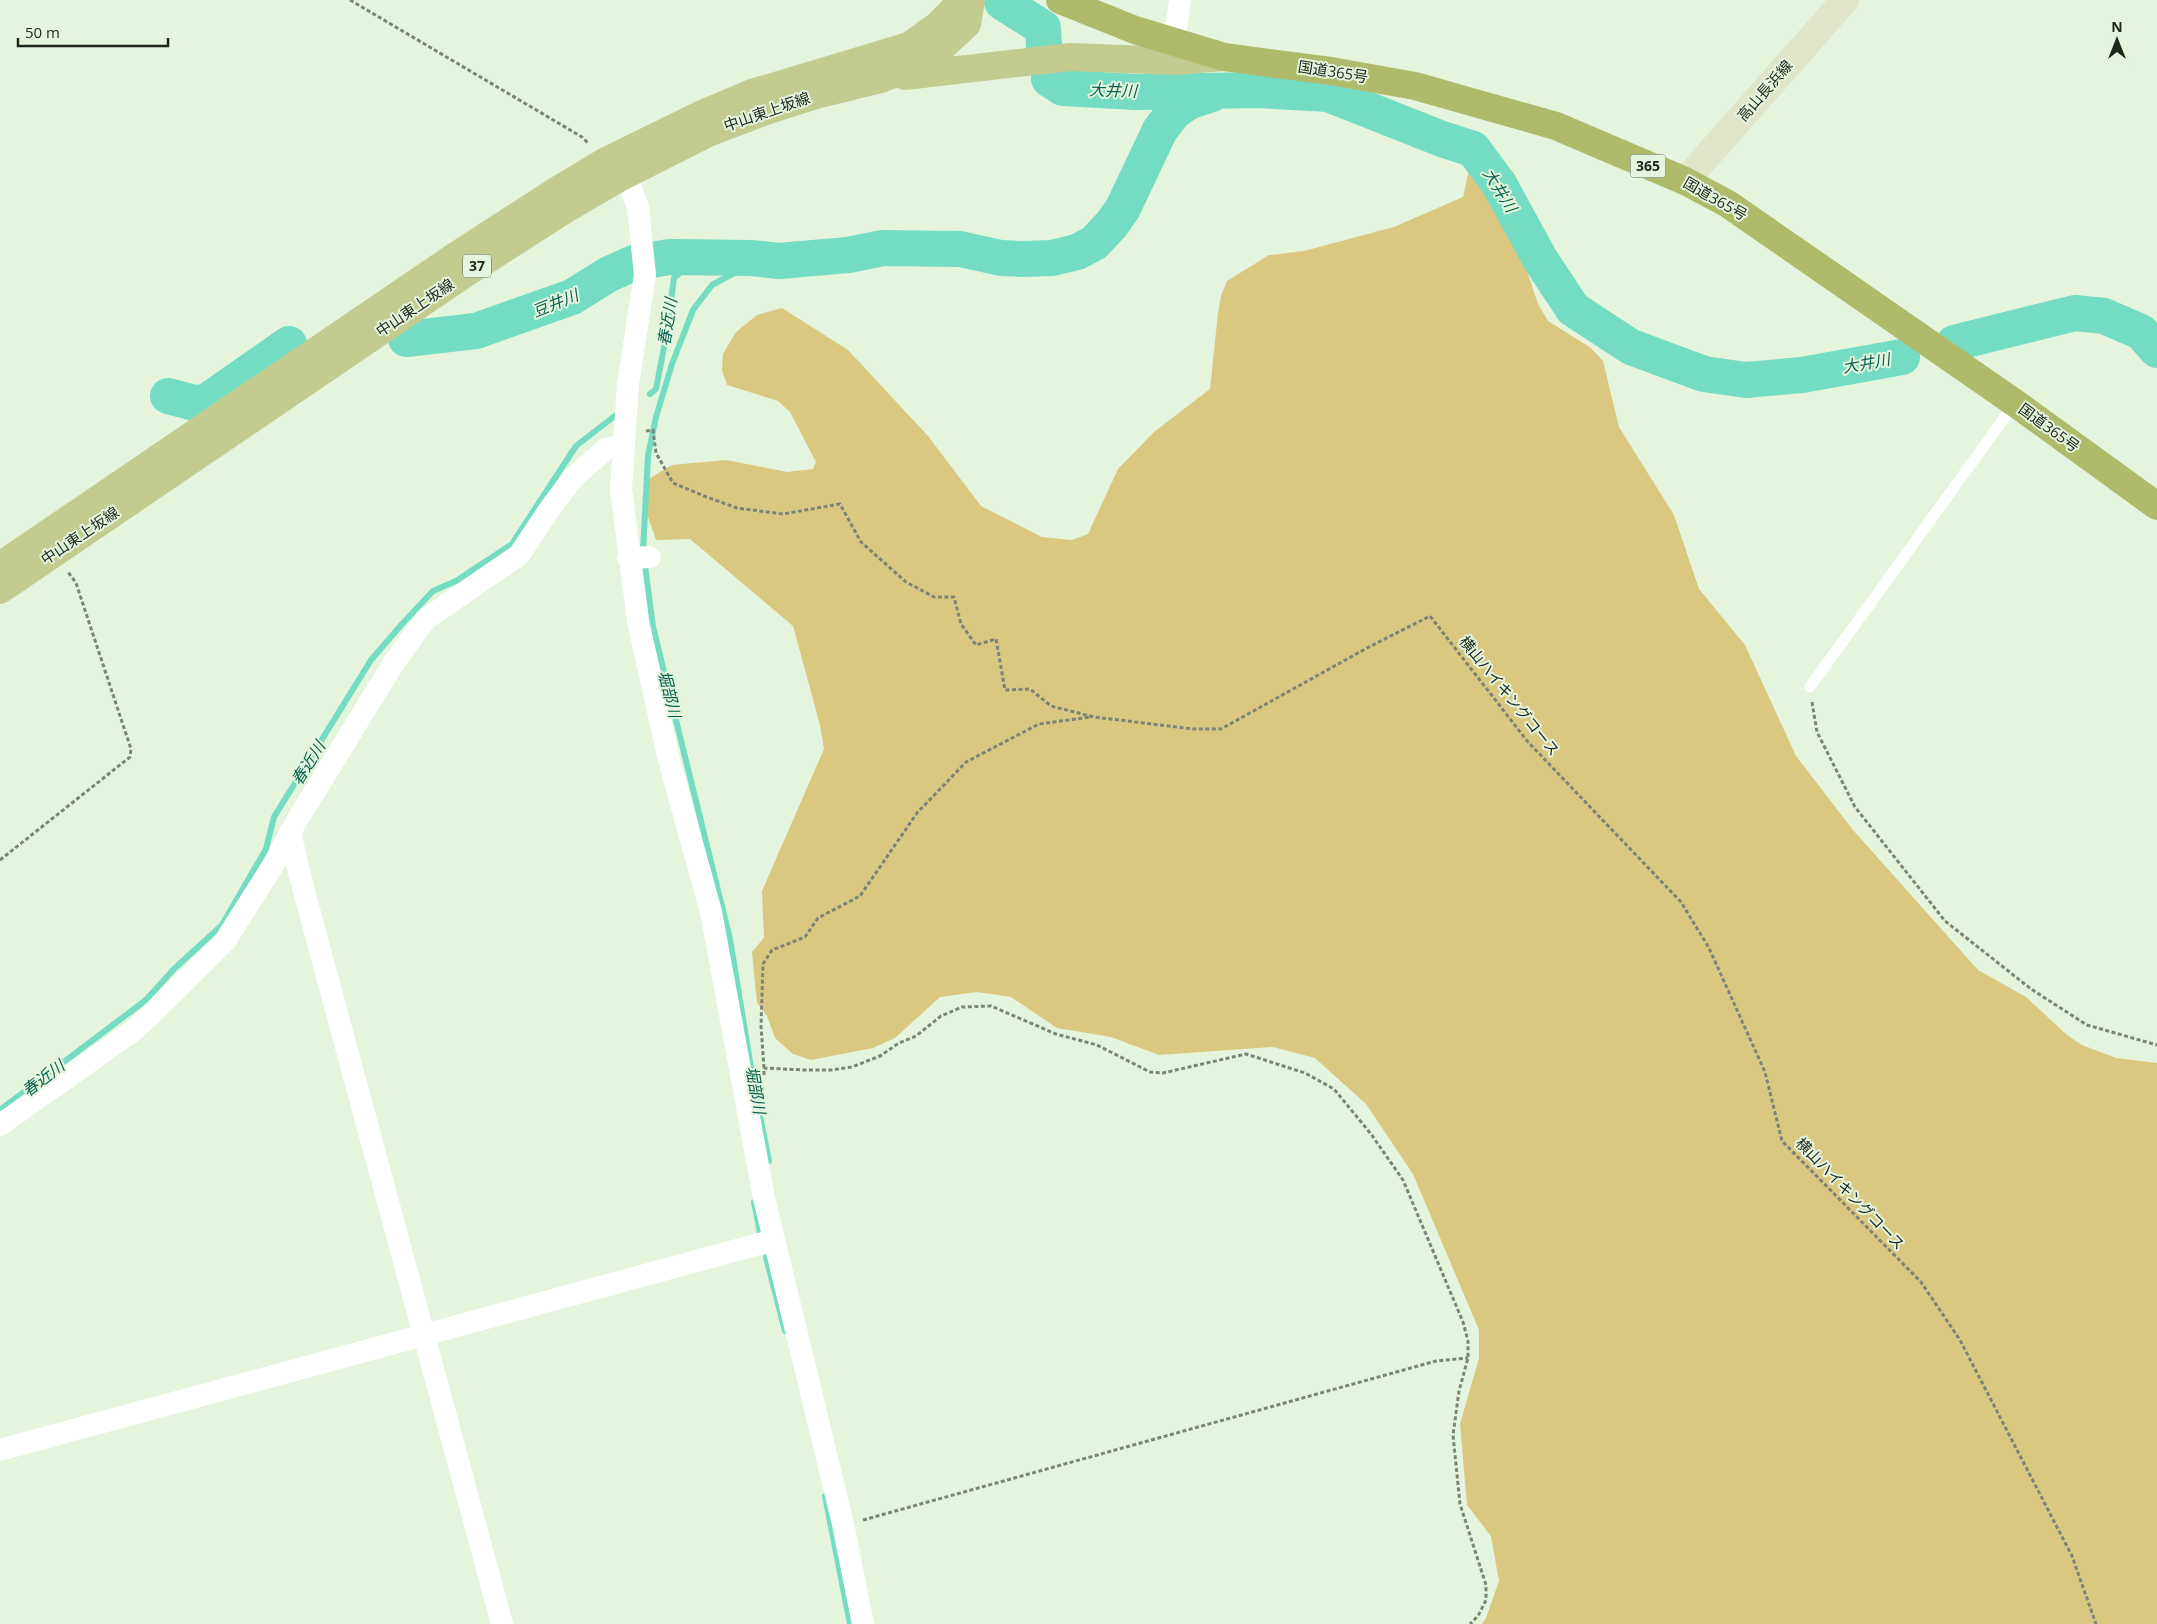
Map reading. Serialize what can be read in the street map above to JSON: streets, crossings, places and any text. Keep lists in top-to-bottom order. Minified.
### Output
{"streets":{"highway":["国道365号","365"],"main road":["高山長浜線","中山東上坂線","37"],"path":["横山ハイキングコース"]},"crossings":[["国道365号","高山長浜線"]],"water":["大井川","豆井川","春近川","堀部川"],"scale_bar":"50 m","north":"top"}
